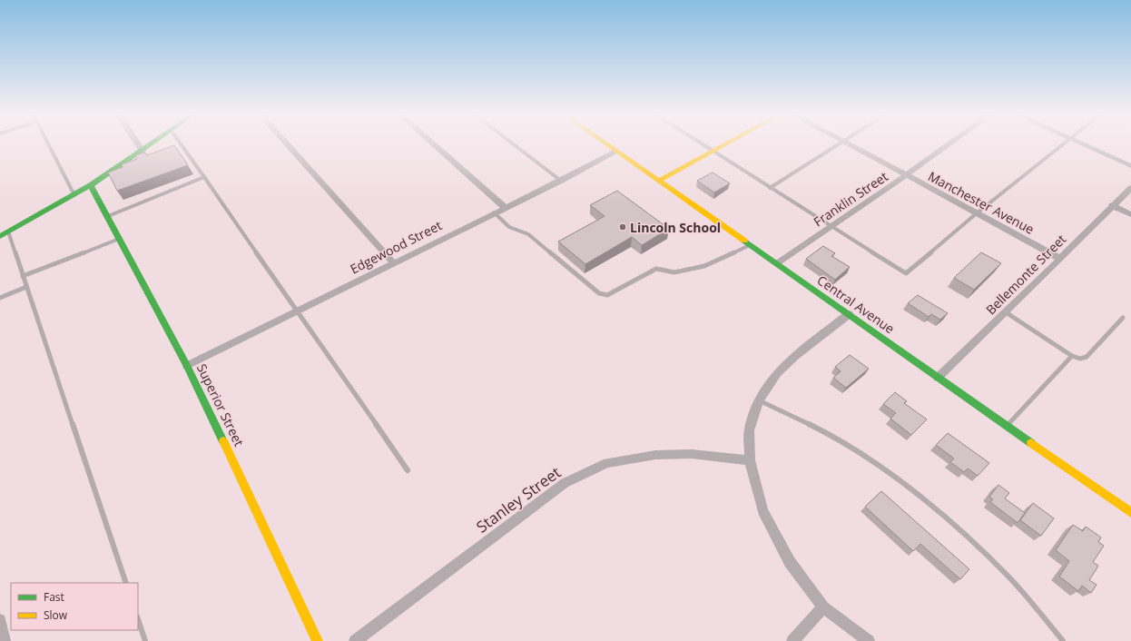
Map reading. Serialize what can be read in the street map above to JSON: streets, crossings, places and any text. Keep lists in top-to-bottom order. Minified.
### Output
{"streets":{"street":["Franklin Street","Manchester Avenue","Edgewood Street","Bellemonte Street","Central Avenue","Superior Street","Stanley Street"]},"crossings":[["Franklin Street","Manchester Avenue"],["Franklin Street","Central Avenue"],["Manchester Avenue","Bellemonte Street"],["Edgewood Street","Central Avenue"],["Edgewood Street","Superior Street"],["Bellemonte Street","Central Avenue"]],"places":["Lincoln School"],"legend":["Fast","Slow"]}
